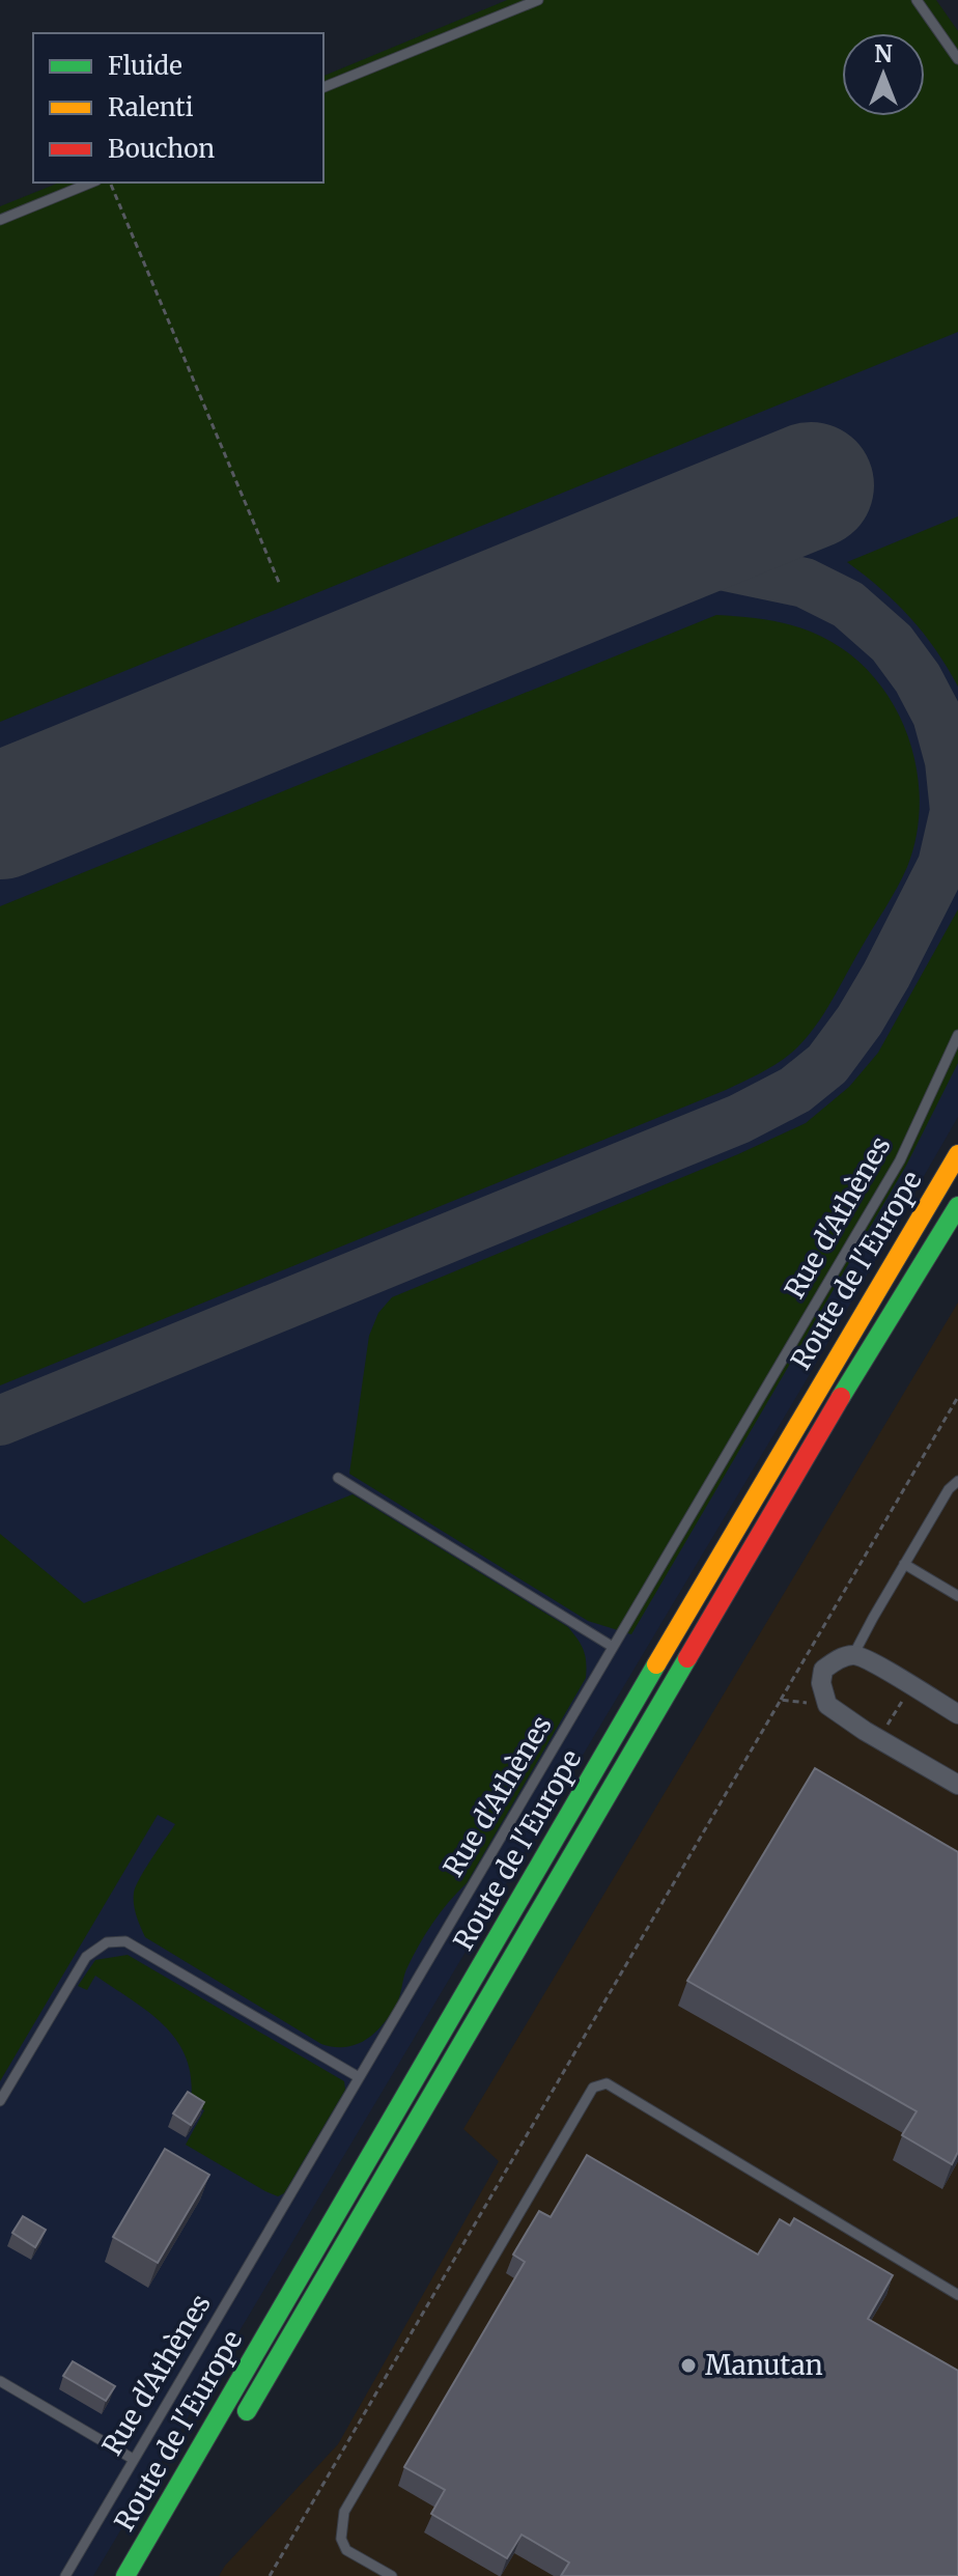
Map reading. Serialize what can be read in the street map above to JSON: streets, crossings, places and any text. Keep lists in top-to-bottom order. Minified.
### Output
{"streets":{"main road":["Route de l'Europe"],"lane":["Rue d'Athènes"]},"places":["Manutan"],"legend":["Fluide","Ralenti","Bouchon"],"north":"top"}
